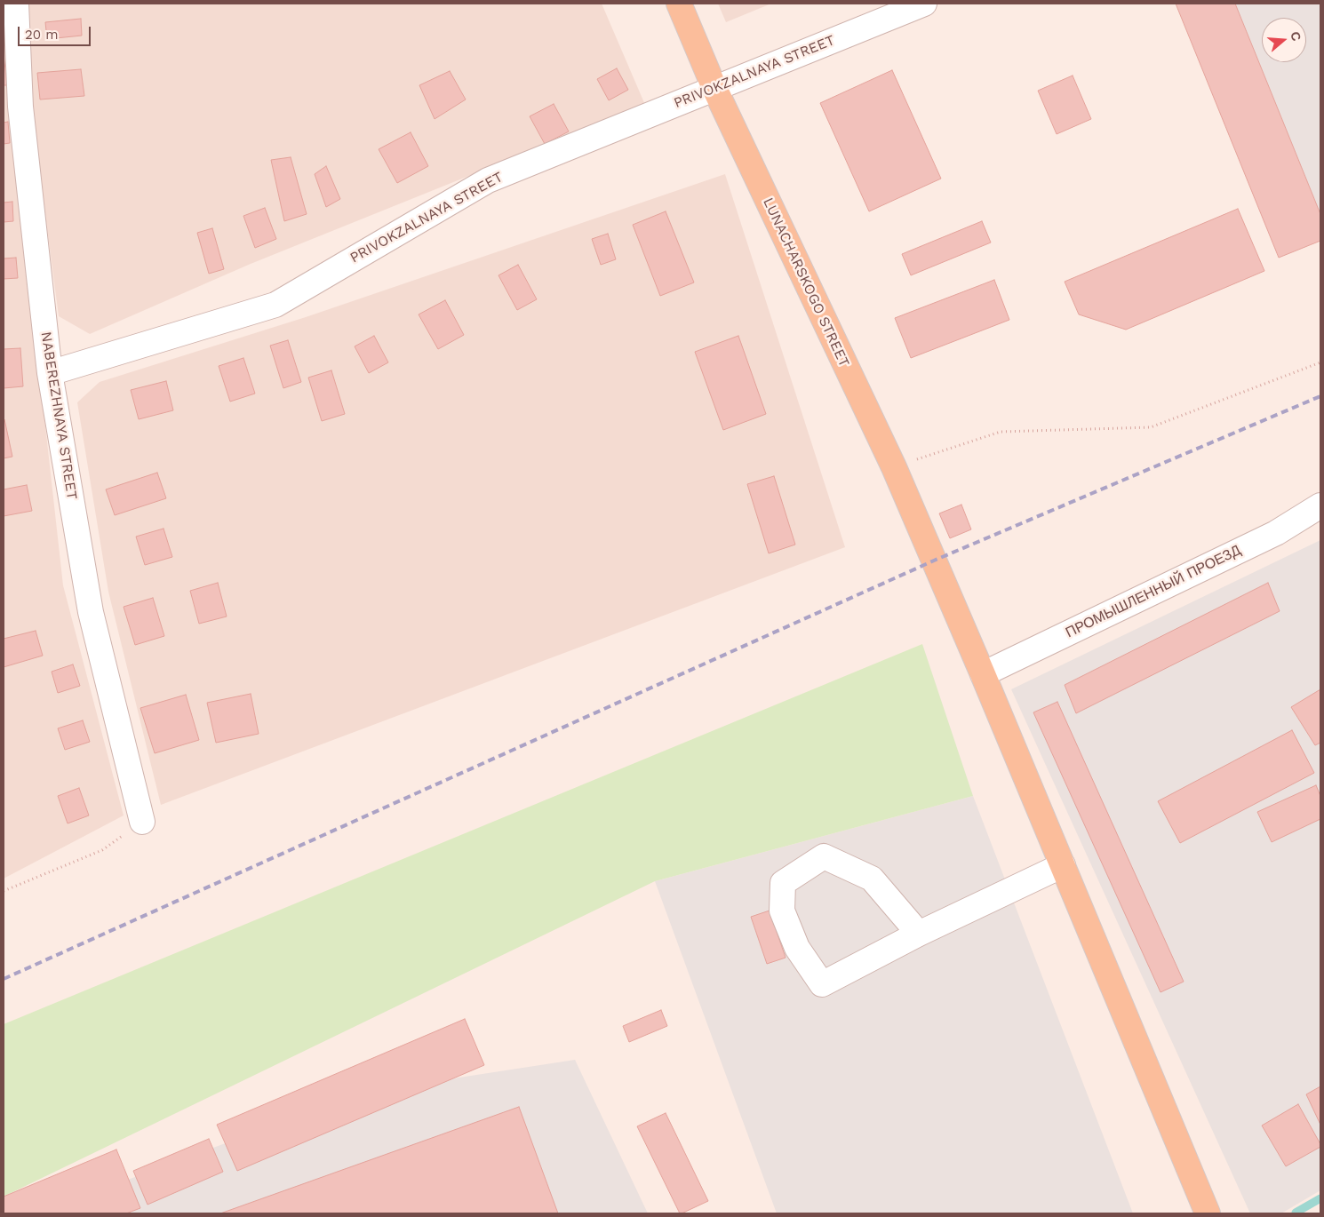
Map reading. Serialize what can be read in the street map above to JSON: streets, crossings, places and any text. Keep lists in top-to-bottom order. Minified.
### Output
{"streets":{"main road":["LUNACHARSKOGO STREET"],"street":["PRIVOKZALNAYA STREET","NABEREZHNAYA STREET","ПРОМЫШЛЕННЫЙ ПРОЕЗД"]},"crossings":[["PRIVOKZALNAYA STREET","LUNACHARSKOGO STREET"],["PRIVOKZALNAYA STREET","NABEREZHNAYA STREET"],["LUNACHARSKOGO STREET","ПРОМЫШЛЕННЫЙ ПРОЕЗД"]],"scale_bar":"20 m","north":"right"}
